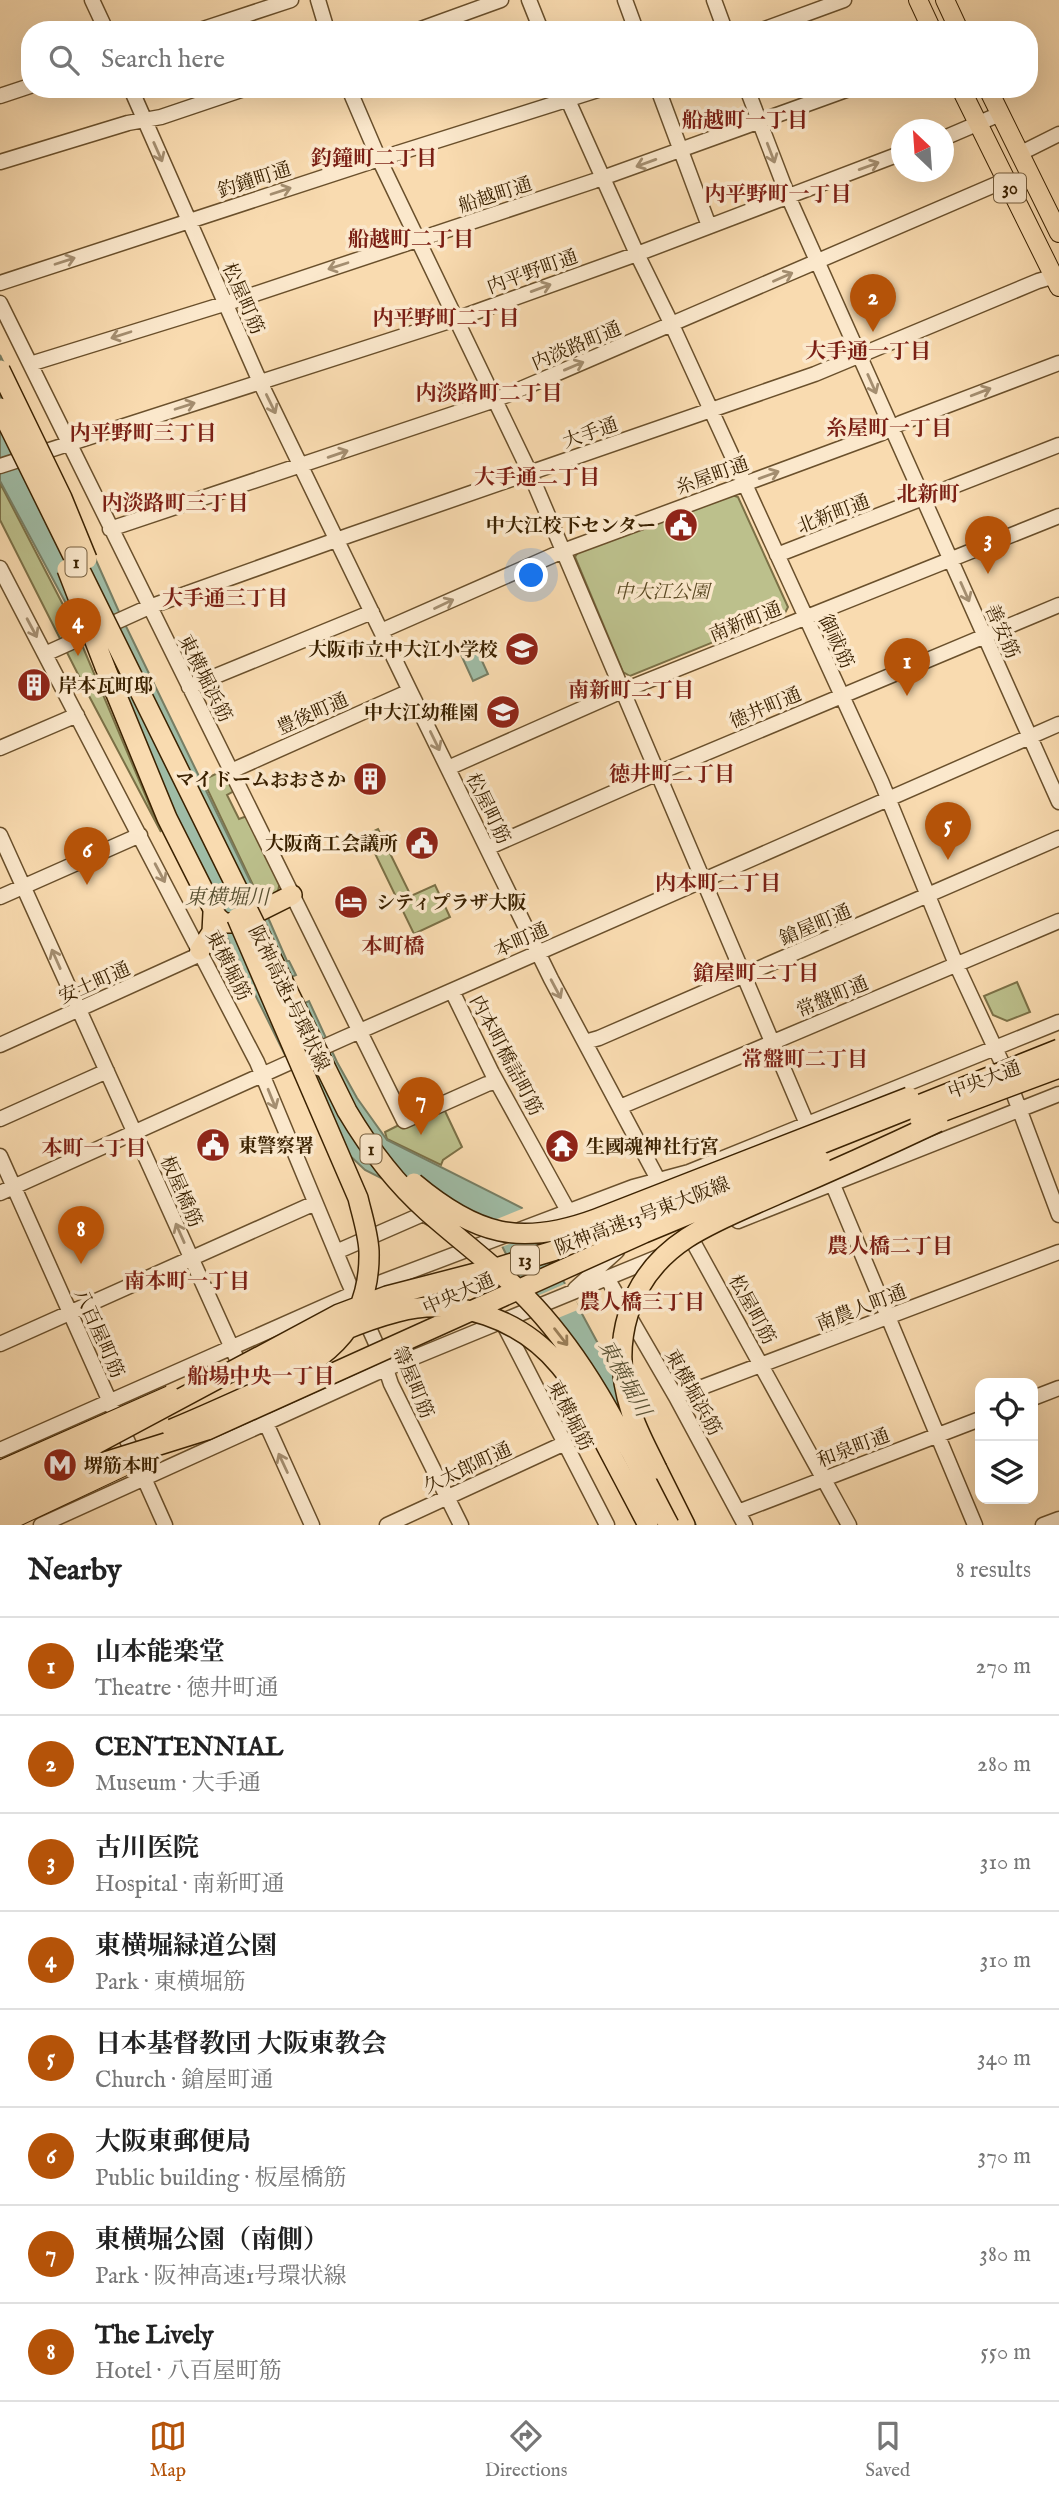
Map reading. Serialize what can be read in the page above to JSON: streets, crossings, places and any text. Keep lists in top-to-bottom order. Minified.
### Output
{"streets":{"highway":["1","阪神高速1号環状線","阪神高速13号東大阪線","13"],"main road":["30","中央大通"],"street":["釣鐘町通","船越町通","内平野町通","松屋町筋","内淡路町通","大手通","糸屋町通","北新町通","南新町通","善安筋","御祓筋","東横堀浜筋","徳井町通","豊後町通","鎗屋町通","本町通","東横堀筋","安土町通","常盤町通","内本町橋詰町筋","板屋橋筋","南農人町通","八百屋町筋","箒屋町筋","和泉町通","久太郎町通"]},"crossings":[["釣鐘町通","松屋町筋"],["30","内淡路町通"],["30","大手通"],["船越町通","松屋町筋"],["船越町通","善安筋"],["船越町通","御祓筋"],["船越町通","東横堀浜筋"],["内平野町通","松屋町筋"],["内平野町通","善安筋"],["内平野町通","御祓筋"],["内平野町通","東横堀浜筋"],["松屋町筋","内淡路町通"],["松屋町筋","大手通"],["松屋町筋","糸屋町通"],["松屋町筋","南新町通"],["松屋町筋","徳井町通"],["松屋町筋","豊後町通"],["松屋町筋","鎗屋町通"],["松屋町筋","本町通"],["松屋町筋","常盤町通"],["松屋町筋","中央大通"],["松屋町筋","南農人町通"],["松屋町筋","和泉町通"],["内淡路町通","善安筋"],["内淡路町通","御祓筋"],["内淡路町通","東横堀浜筋"],["大手通","善安筋"],["大手通","御祓筋"],["大手通","東横堀浜筋"],["大手通","東横堀筋"],["糸屋町通","善安筋"],["糸屋町通","御祓筋"],["北新町通","善安筋"],["北新町通","御祓筋"],["南新町通","善安筋"],["南新町通","御祓筋"],["善安筋","徳井町通"],["善安筋","本町通"],["御祓筋","徳井町通"],["御祓筋","鎗屋町通"],["御祓筋","本町通"],["御祓筋","常盤町通"],["御祓筋","中央大通"],["東横堀浜筋","豊後町通"],["東横堀浜筋","本町通"],["東横堀浜筋","内本町橋詰町筋"],["東横堀浜筋","中央大通"],["東横堀浜筋","南農人町通"],["東横堀浜筋","和泉町通"],["本町通","東横堀筋"],["本町通","内本町橋詰町筋"],["本町通","板屋橋筋"],["本町通","八百屋町筋"],["東横堀筋","安土町通"],["東横堀筋","中央大通"],["東横堀筋","箒屋町筋"],["東横堀筋","久太郎町通"],["安土町通","板屋橋筋"],["阪神高速1号環状線","13"],["内本町橋詰町筋","中央大通"],["中央大通","板屋橋筋"],["中央大通","阪神高速13号東大阪線"],["中央大通","八百屋町筋"],["中央大通","箒屋町筋"],["阪神高速13号東大阪線","13"],["箒屋町筋","久太郎町通"]],"one_way":["船越町通","内平野町通","内淡路町通","糸屋町通","阪神高速1号環状線","板屋橋筋"],"districts":["船越町一丁目","釣鐘町二丁目","内平野町一丁目","船越町二丁目","内平野町二丁目","大手通一丁目","内淡路町二丁目","糸屋町一丁目","内平野町三丁目","大手通二丁目","北新町","内淡路町三丁目","大手通三丁目","南新町二丁目","徳井町二丁目","内本町二丁目","本町橋","鎗屋町二丁目","常盤町二丁目","本町一丁目","農人橋二丁目","南本町一丁目","農人橋三丁目","船場中央一丁目"],"water":["東横堀川"],"parks":["中大江公園"],"places":{"public building":["中大江校下センター","大阪商工会議所","東警察署"],"school or university":["大阪市立中大江小学校","中大江幼稚園"],"building":["岸本瓦町邸","マイドームおおさか"],"hotel":["シティプラザ大阪"],"temple":["生國魂神社行宮"],"metro station":["堺筋本町"]},"north":"top left","page":{"search":"Search here","pins":["2","3","4","1","5","6","7","8"],"heading":["Nearby","8 results"],"list":[{"mark":"1","name":"山本能楽堂","note":"Theatre · 徳井町通","value":"270 m"},{"mark":"2","name":"CENTENNIAL","note":"Museum · 大手通","value":"280 m"},{"mark":"3","name":"古川医院","note":"Hospital · 南新町通","value":"310 m"},{"mark":"4","name":"東横堀緑道公園","note":"Park · 東横堀筋","value":"310 m"},{"mark":"5","name":"日本基督教団 大阪東教会","note":"Church · 鎗屋町通","value":"340 m"},{"mark":"6","name":"大阪東郵便局","note":"Public building · 板屋橋筋","value":"370 m"},{"mark":"7","name":"東横堀公園（南側）","note":"Park · 阪神高速1号環状線","value":"380 m"},{"mark":"8","name":"The Lively","note":"Hotel · 八百屋町筋","value":"550 m"}],"nav":["Map","Directions","Saved"]}}
